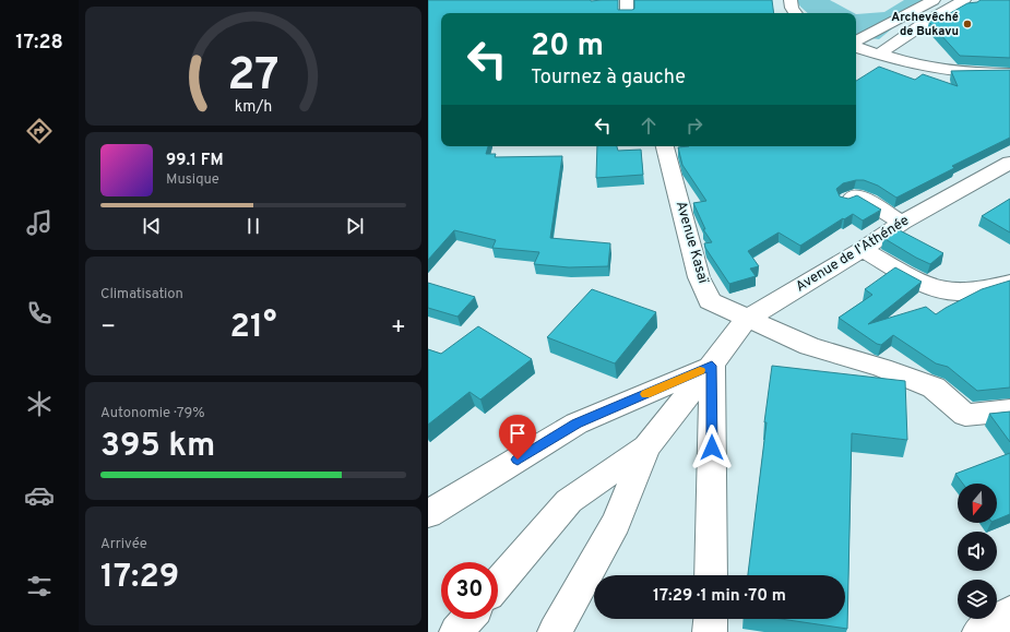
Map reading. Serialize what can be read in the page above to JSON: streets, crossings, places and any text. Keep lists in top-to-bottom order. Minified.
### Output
{"streets":{"street":["Avenue Kasaï","Avenue de l'Athénée"]},"crossings":[["Avenue Kasaï","Avenue de l'Athénée"]],"places":["Archevêché de Bukavu"],"north":"bottom","page":{"tabs":"17:28","turn":["20 m","Tournez à gauche"],"song":["99.1 FM","Musique"],"tile":["Climatisation",["Autonomie · 79%","395 km"],["Arrivée","17:29"]],"heat":["−","21°","+"],"limit":"30","trip":"17:29 · 1 min · 70 m","gauge":["27","km/h"]}}
